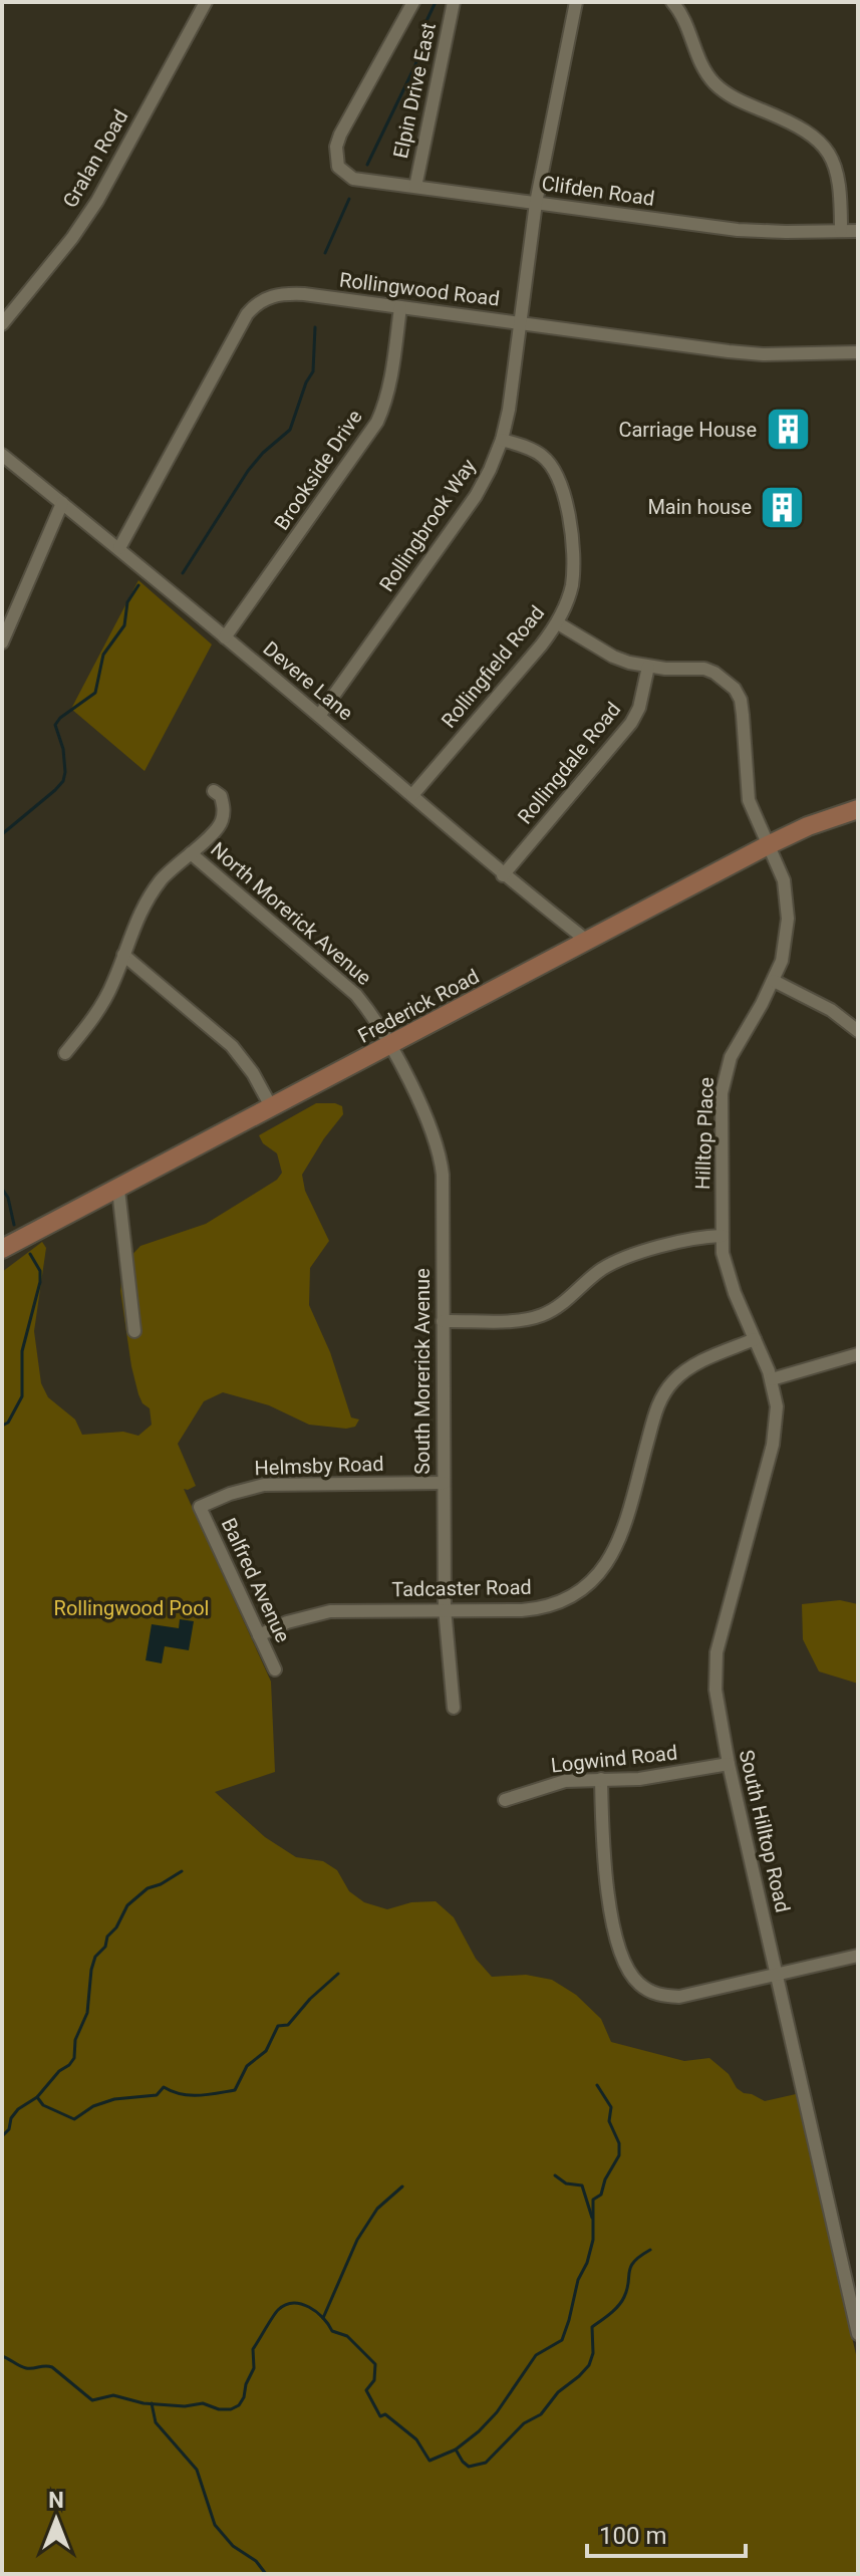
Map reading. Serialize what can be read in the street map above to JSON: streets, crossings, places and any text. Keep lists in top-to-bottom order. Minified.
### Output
{"streets":{"main road":["Frederick Road"],"street":["Elpin Drive East","Gralan Road","Clifden Road","Rollingwood Road","Brookside Drive","Rollingbrook Way","Rollingfield Road","Devere Lane","Rollingdale Road","North Morerick Avenue","Hilltop Place","South Morerick Avenue","Helmsby Road","Balfred Avenue","Tadcaster Road","Logwind Road","South Hilltop Road"]},"crossings":[["Elpin Drive East","Clifden Road"],["Clifden Road","Rollingbrook Way"],["Rollingwood Road","Brookside Drive"],["Rollingwood Road","Rollingbrook Way"],["Rollingwood Road","Devere Lane"],["Brookside Drive","Devere Lane"],["Rollingbrook Way","Rollingfield Road"],["Rollingbrook Way","Devere Lane"],["Rollingfield Road","Devere Lane"],["Rollingfield Road","Hilltop Place"],["Devere Lane","Rollingdale Road"],["Devere Lane","Frederick Road"],["Rollingdale Road","Hilltop Place"],["North Morerick Avenue","Frederick Road"],["North Morerick Avenue","South Morerick Avenue"],["Frederick Road","Hilltop Place"],["Frederick Road","South Morerick Avenue"],["Hilltop Place","Tadcaster Road"],["Hilltop Place","South Hilltop Road"],["South Morerick Avenue","Helmsby Road"],["South Morerick Avenue","Tadcaster Road"],["Helmsby Road","Balfred Avenue"],["Balfred Avenue","Tadcaster Road"],["Tadcaster Road","South Hilltop Road"],["Logwind Road","South Hilltop Road"]],"parks":["Rollingwood Pool"],"places":{"building":["Carriage House","Main house"]},"scale_bar":"100 m","north":"top"}
